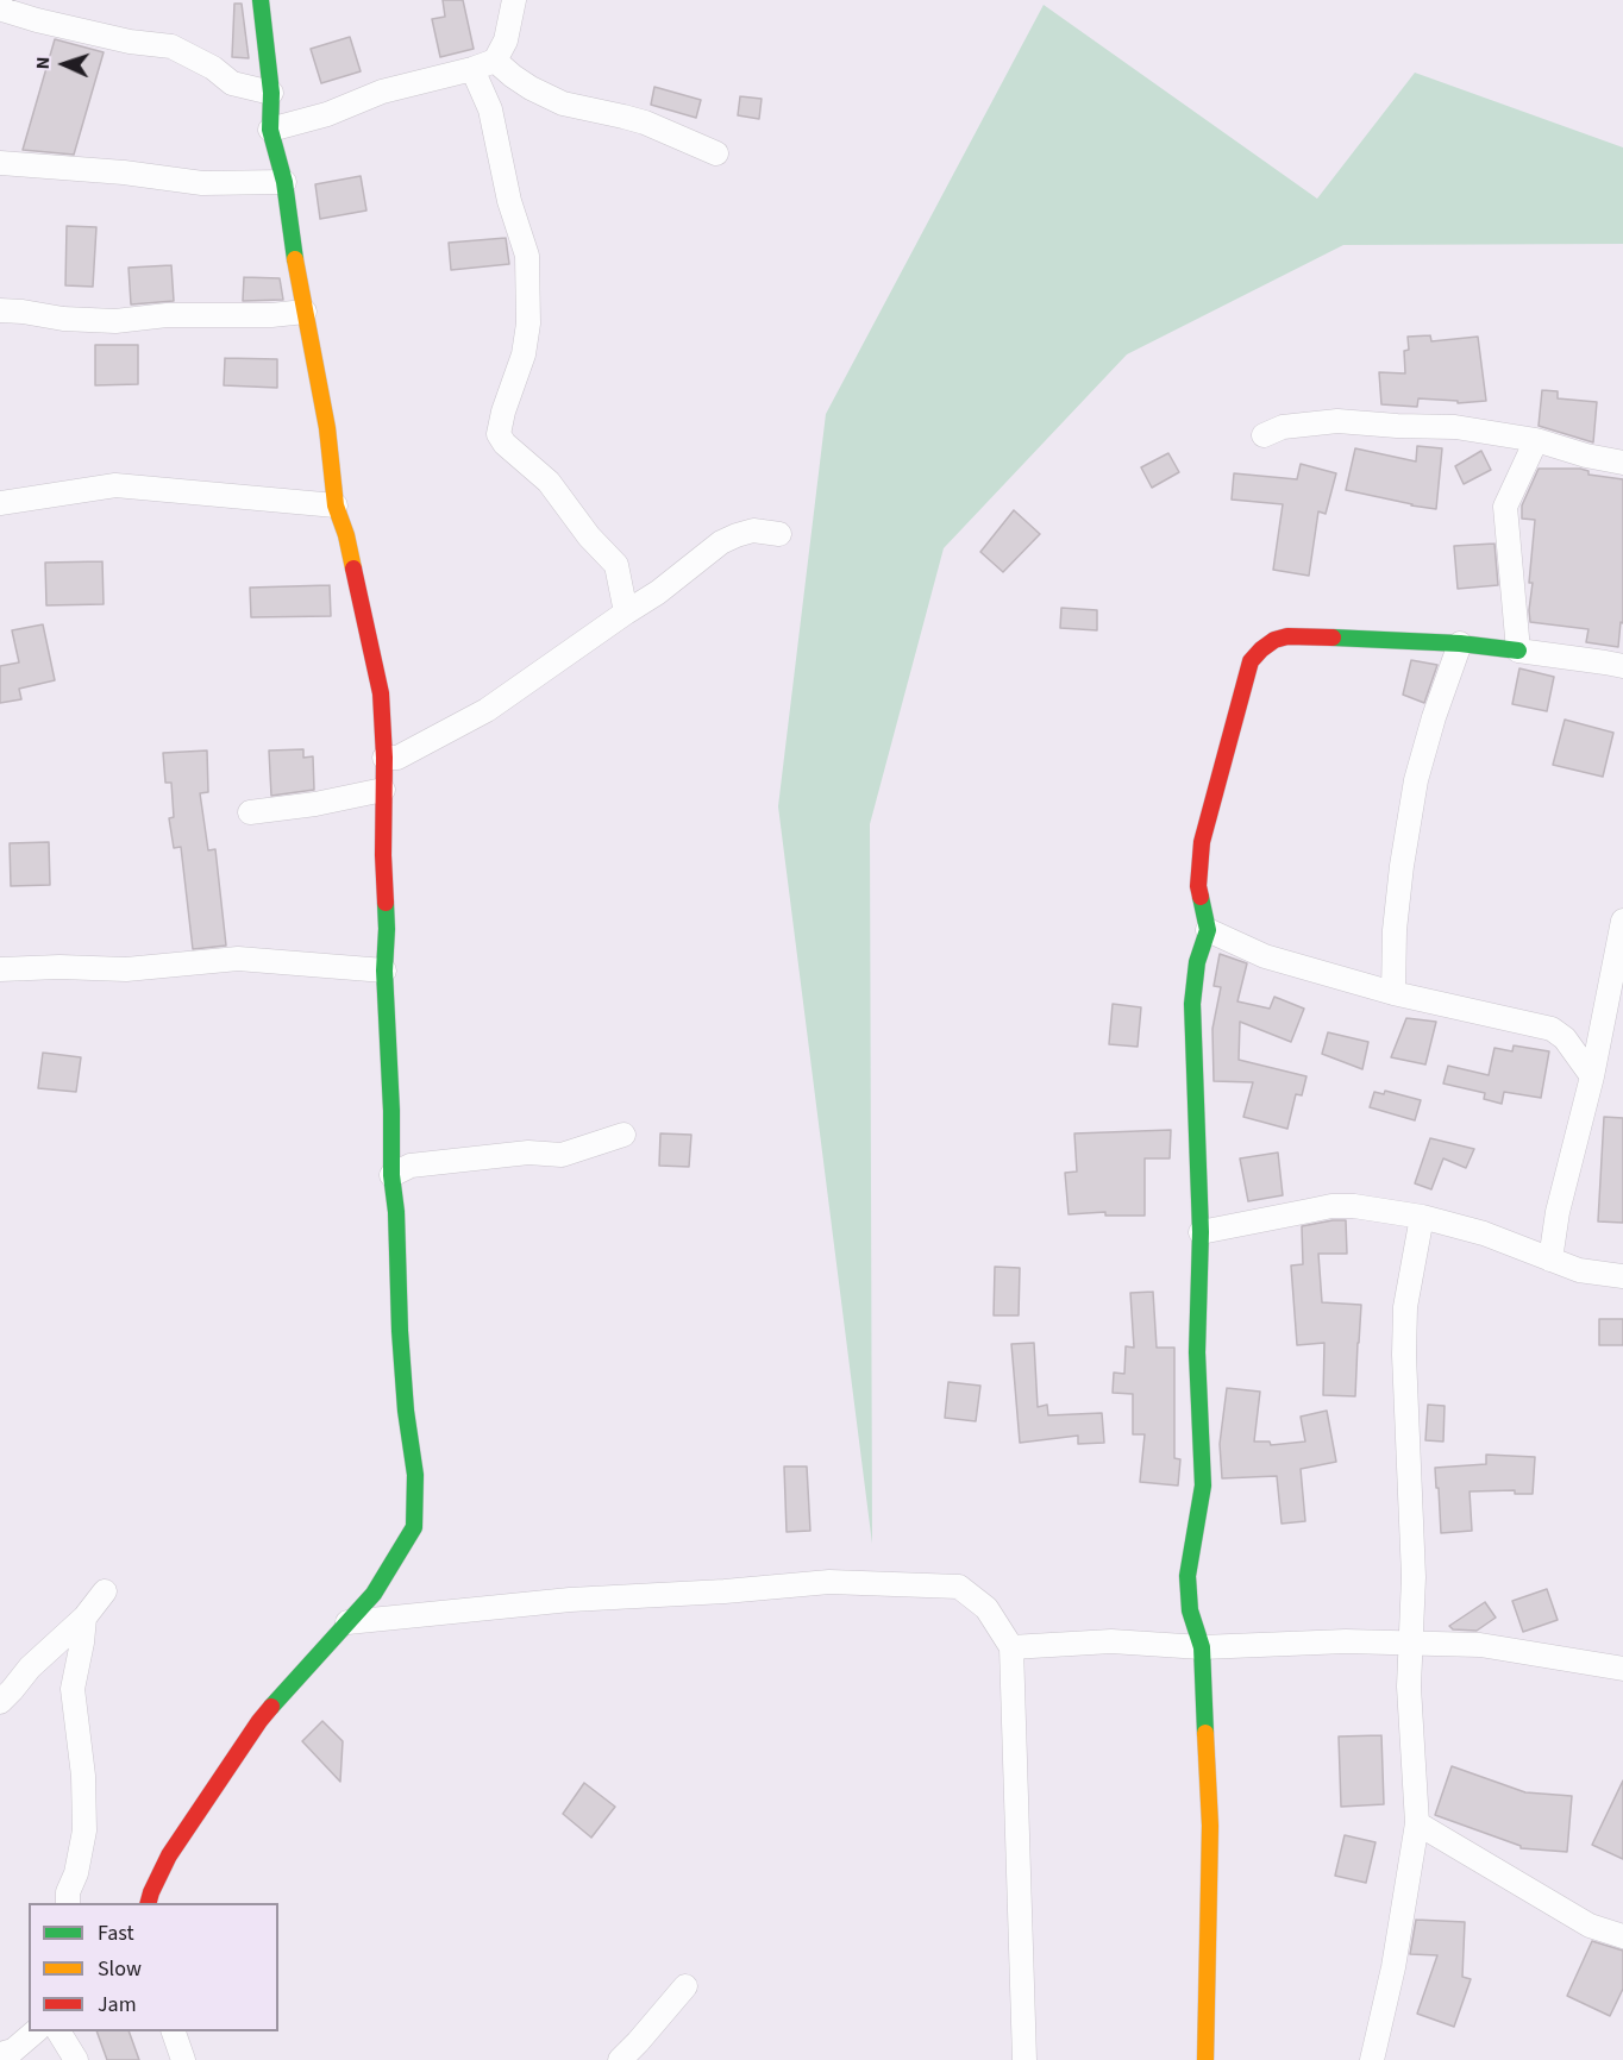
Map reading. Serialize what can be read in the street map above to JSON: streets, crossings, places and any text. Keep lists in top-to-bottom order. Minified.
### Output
{"legend":["Fast","Slow","Jam"],"north":"left"}
